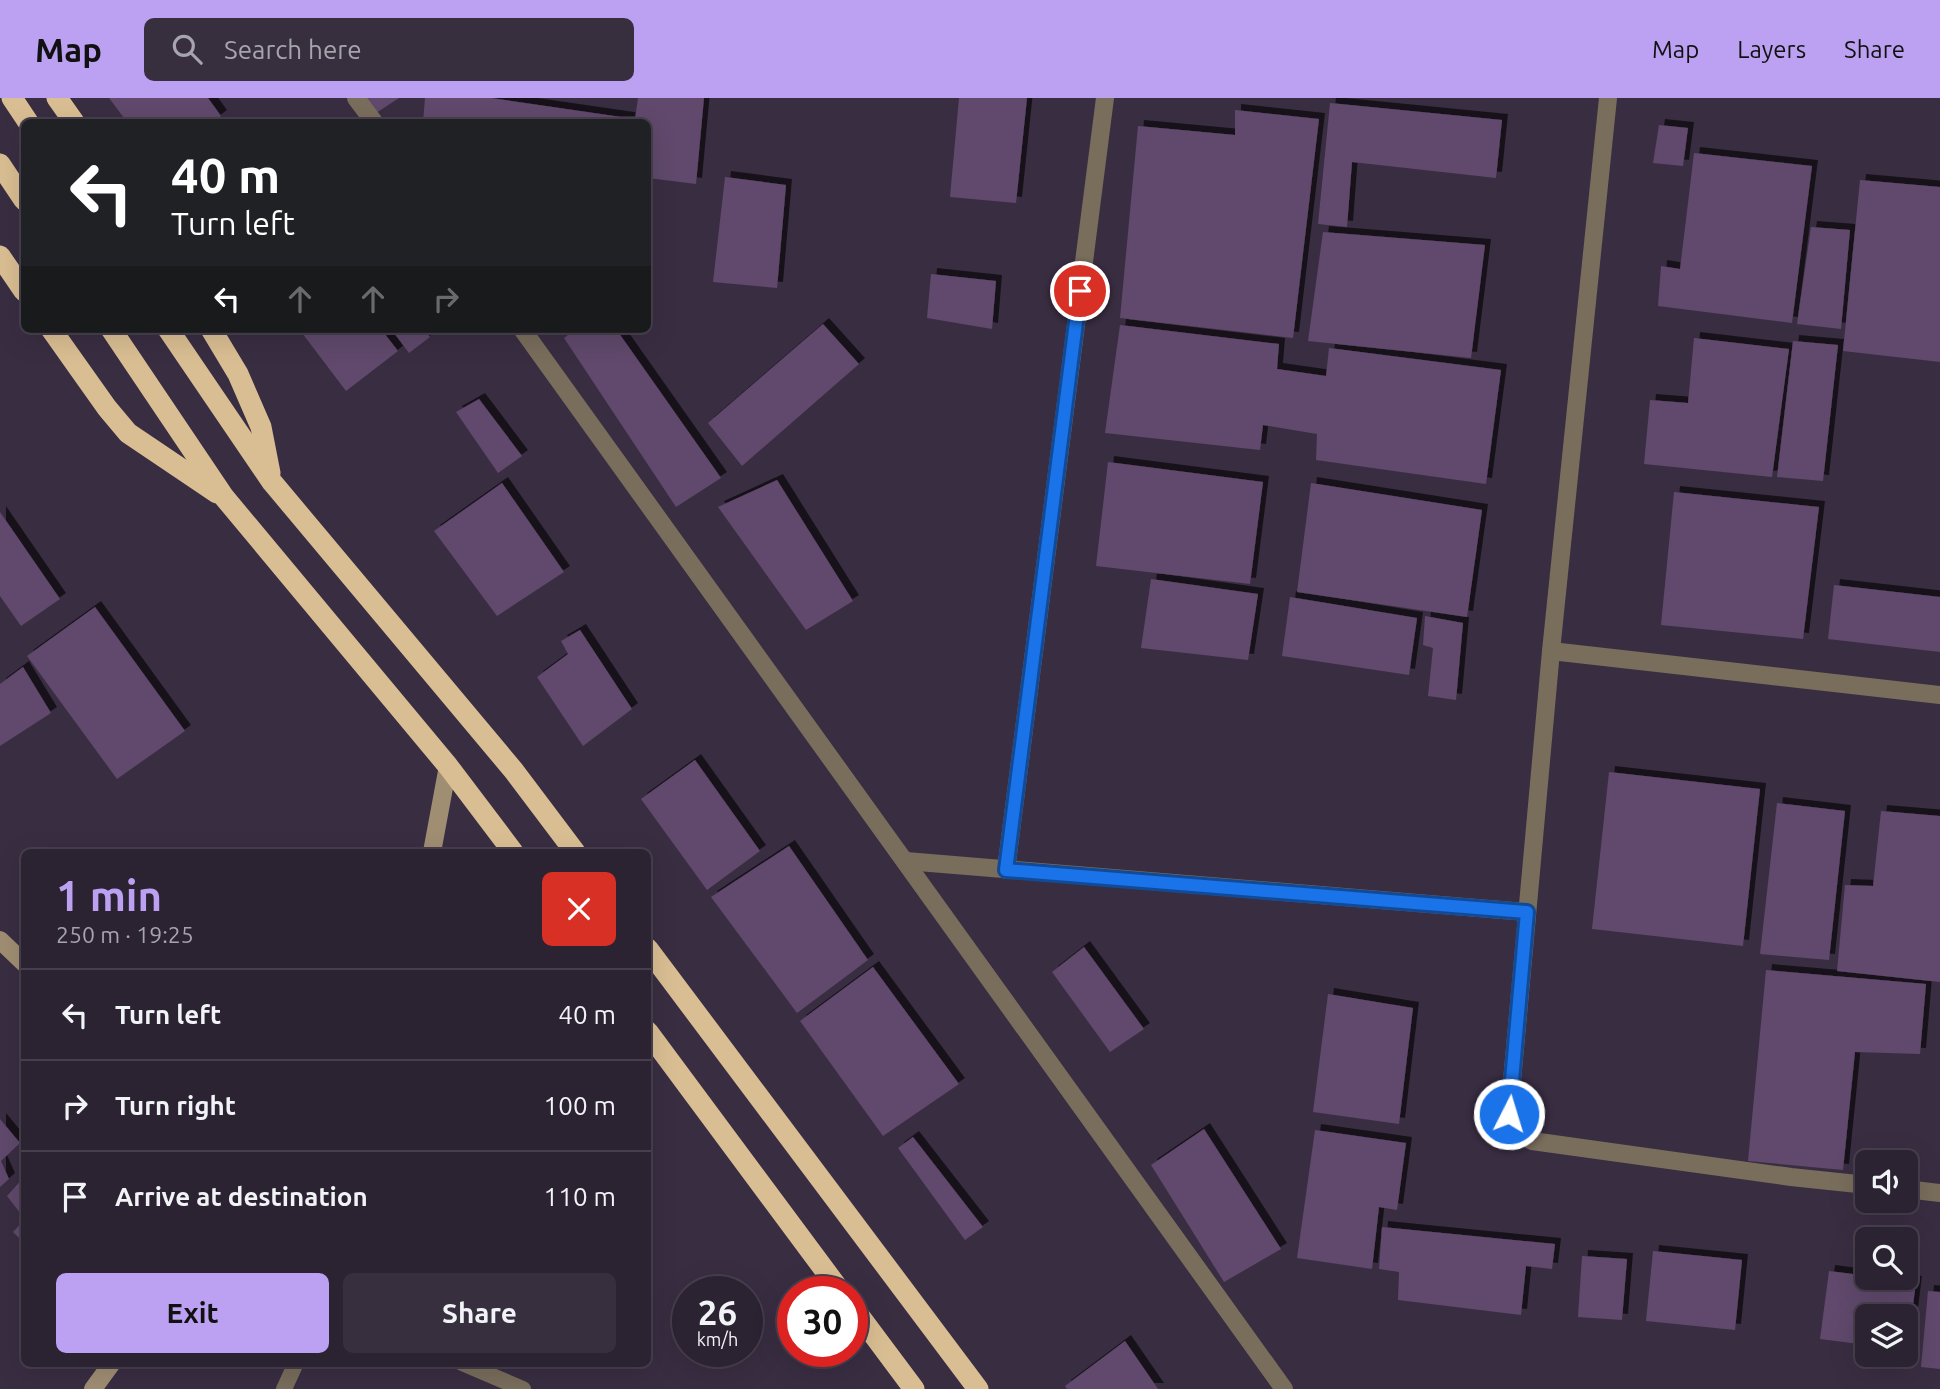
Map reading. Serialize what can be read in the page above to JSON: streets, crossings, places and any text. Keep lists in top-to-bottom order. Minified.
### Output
{"page":{"header":"Map","search":"Search here","nav":["Map","Layers","Share"],"turn":["40 m","Turn left"],"heading":["1 min","250 m · 19:25"],"list":[{"name":"Turn left","value":"40 m"},{"name":"Turn right","value":"100 m"},{"name":"Arrive at destination","value":"110 m"}],"buttons":["Exit","Share"],"speed":"26 km/h","limit":"30"}}
